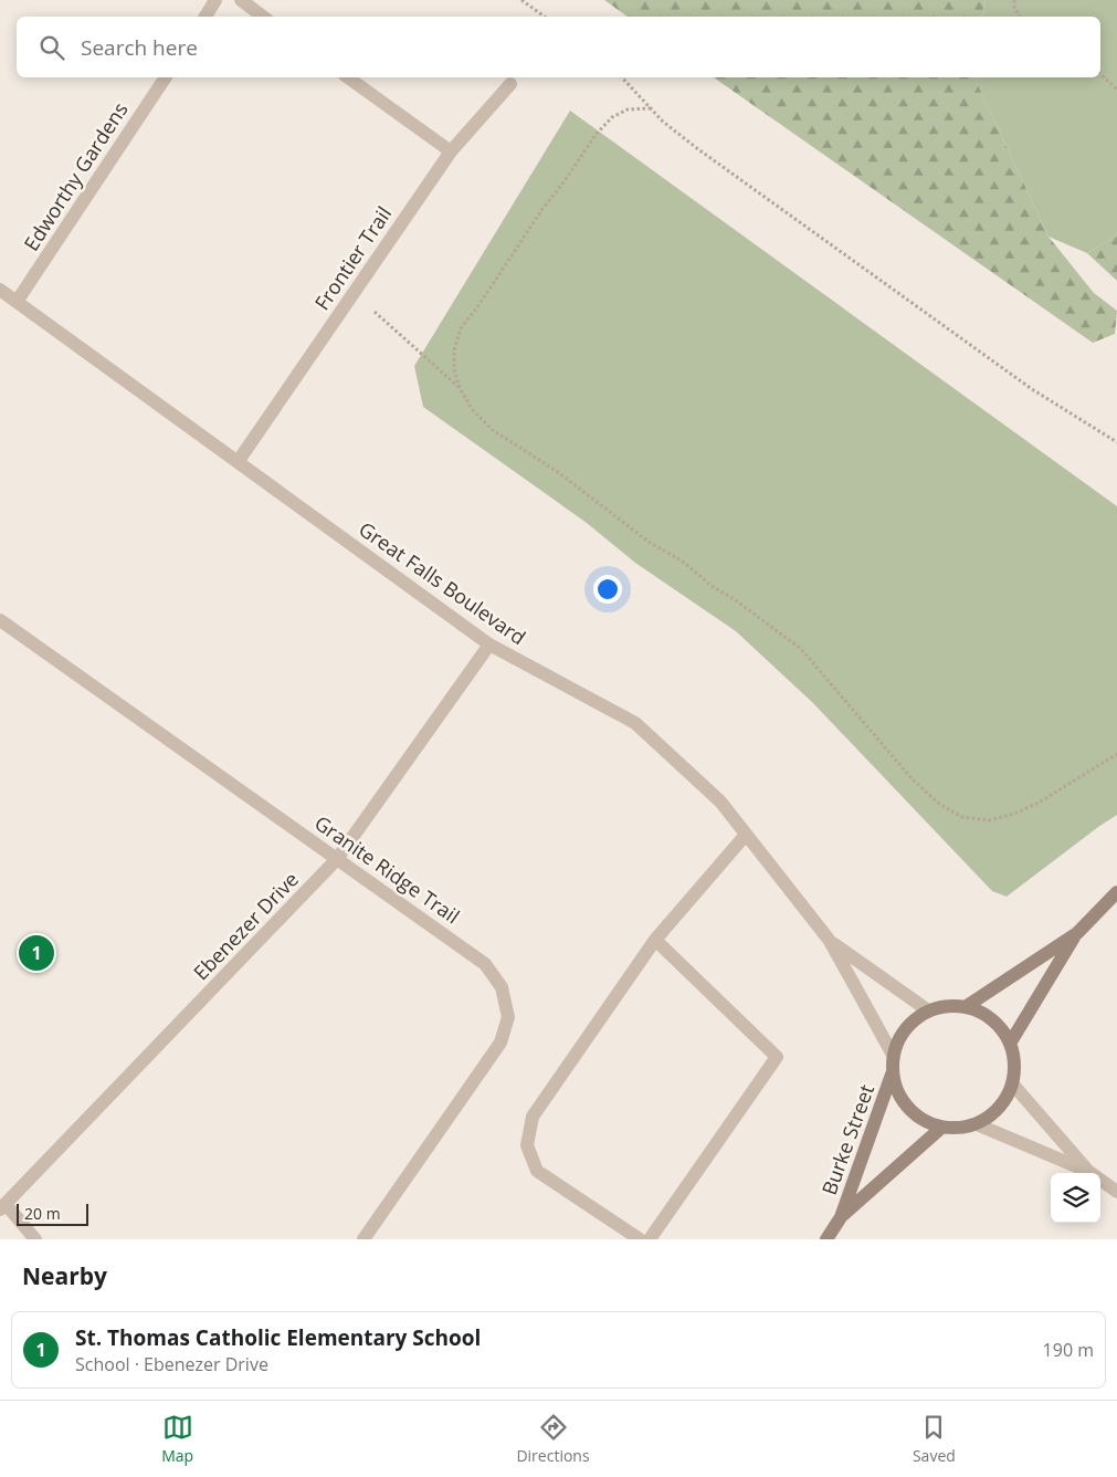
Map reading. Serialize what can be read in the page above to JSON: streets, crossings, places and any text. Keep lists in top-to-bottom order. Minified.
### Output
{"streets":{"street":["Edworthy Gardens","Frontier Trail","Great Falls Boulevard","Granite Ridge Trail","Ebenezer Drive","Burke Street"]},"crossings":[["Edworthy Gardens","Great Falls Boulevard"],["Frontier Trail","Great Falls Boulevard"],["Great Falls Boulevard","Ebenezer Drive"],["Great Falls Boulevard","Burke Street"],["Granite Ridge Trail","Ebenezer Drive"]],"scale_bar":"20 m","page":{"search":"Search here","pins":"1","scale":"20 m","heading":"Nearby","list":[{"mark":"1","name":"St. Thomas Catholic Elementary School","note":"School · Ebenezer Drive","value":"190 m"}],"nav":["Map","Directions","Saved"]}}
